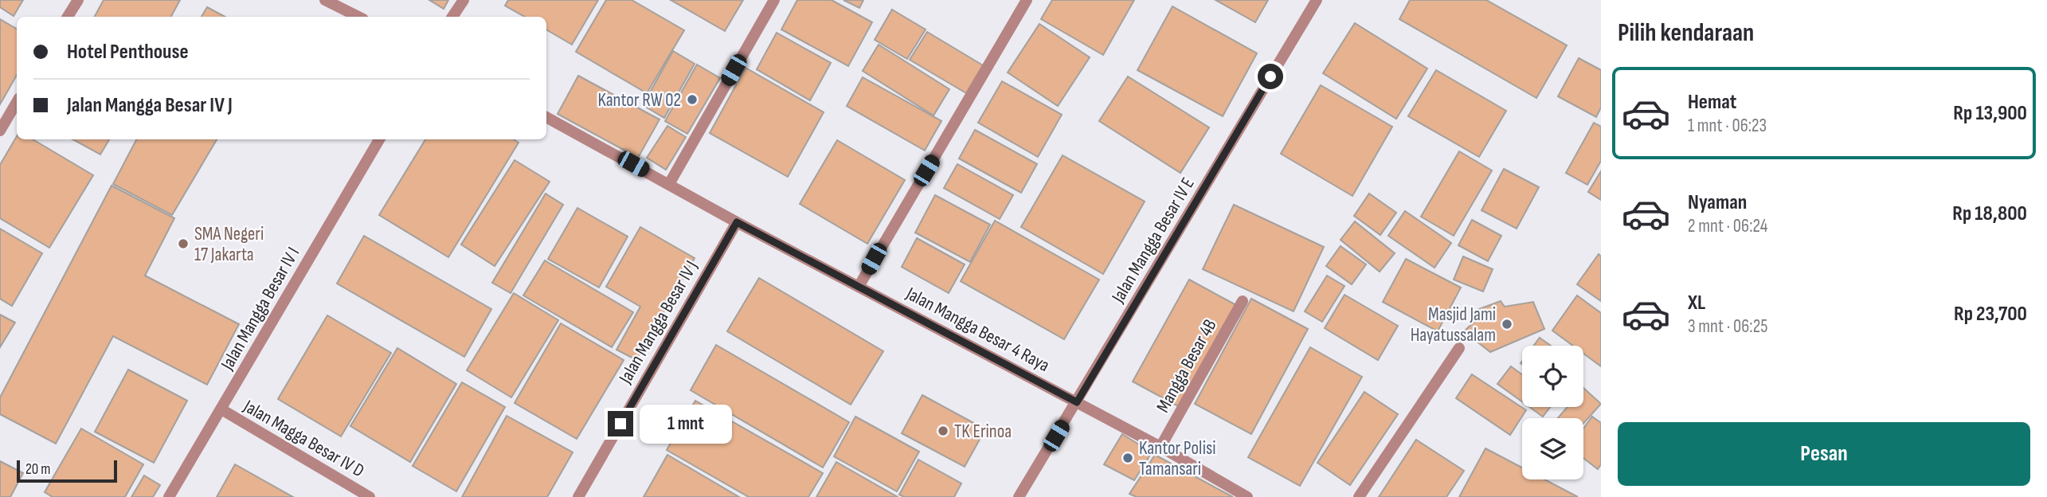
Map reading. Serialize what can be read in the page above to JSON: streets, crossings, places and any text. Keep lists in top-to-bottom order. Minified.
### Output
{"streets":{"street":["Jalan Mangga Besar IV E","Jalan Mangga Besar IV I","Jalan Mangga Besar IV J","Jalan Mangga Besar 4 Raya","Mangga Besar 4B","Jalan Magga Besar IV D"]},"crossings":[["Jalan Mangga Besar IV E","Jalan Mangga Besar 4 Raya"],["Jalan Mangga Besar IV I","Jalan Magga Besar IV D"],["Jalan Mangga Besar IV J","Jalan Mangga Besar 4 Raya"],["Jalan Mangga Besar 4 Raya","Mangga Besar 4B"]],"places":["Kantor RW 02","SMA Negeri 17 Jakarta","Masjid Jami Hayatussalam","TK Erinoa","Kantor Polisi Tamansari"],"scale_bar":"20 m","page":{"heading":"Pilih kendaraan","banner":["Hotel Penthouse","Jalan Mangga Besar IV J"],"list":[{"name":"Hemat","note":"1 mnt · 06:23","value":"Rp 13,900"},{"name":"Nyaman","note":"2 mnt · 06:24","value":"Rp 18,800"},{"name":"XL","note":"3 mnt · 06:25","value":"Rp 23,700"}],"bubble":"1 mnt","buttons":"Pesan","scale":"20 m"}}
